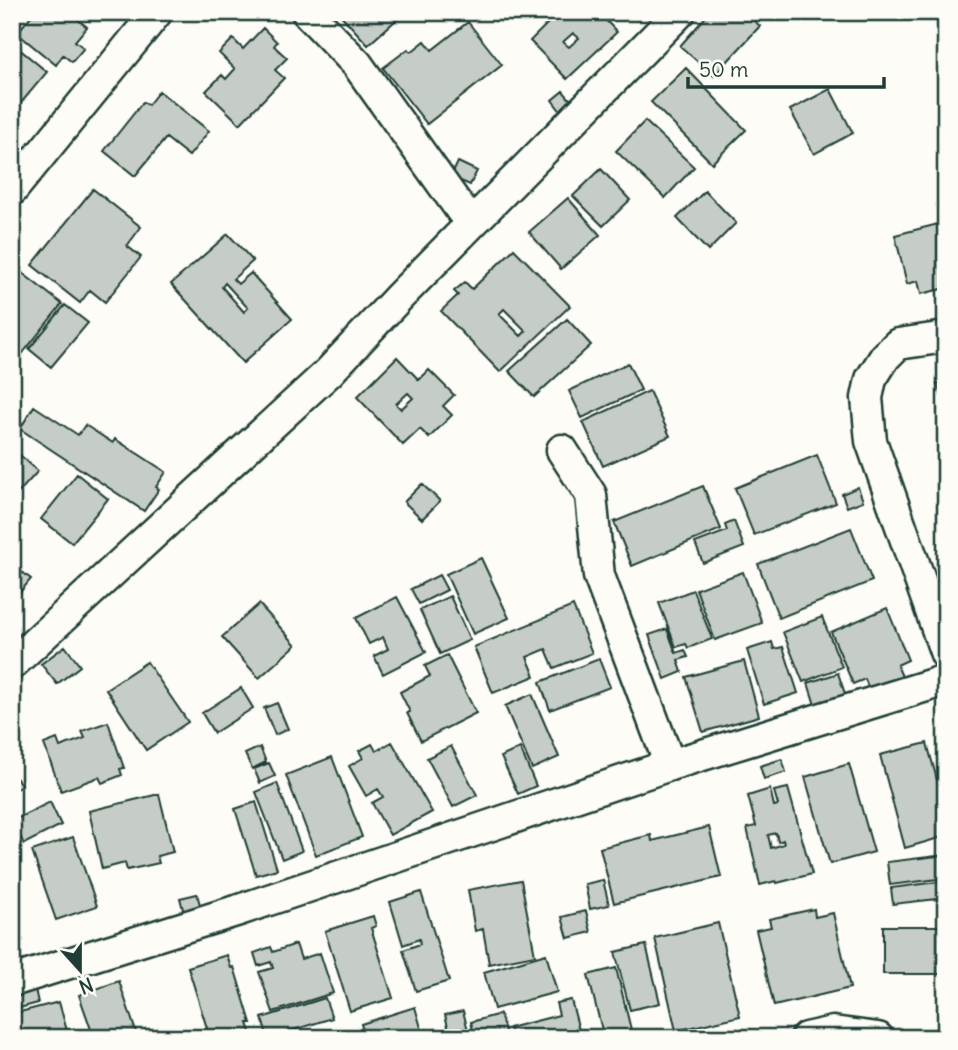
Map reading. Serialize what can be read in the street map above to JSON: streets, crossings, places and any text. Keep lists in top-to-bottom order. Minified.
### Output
{"scale_bar":"50 m","north":"bottom"}
